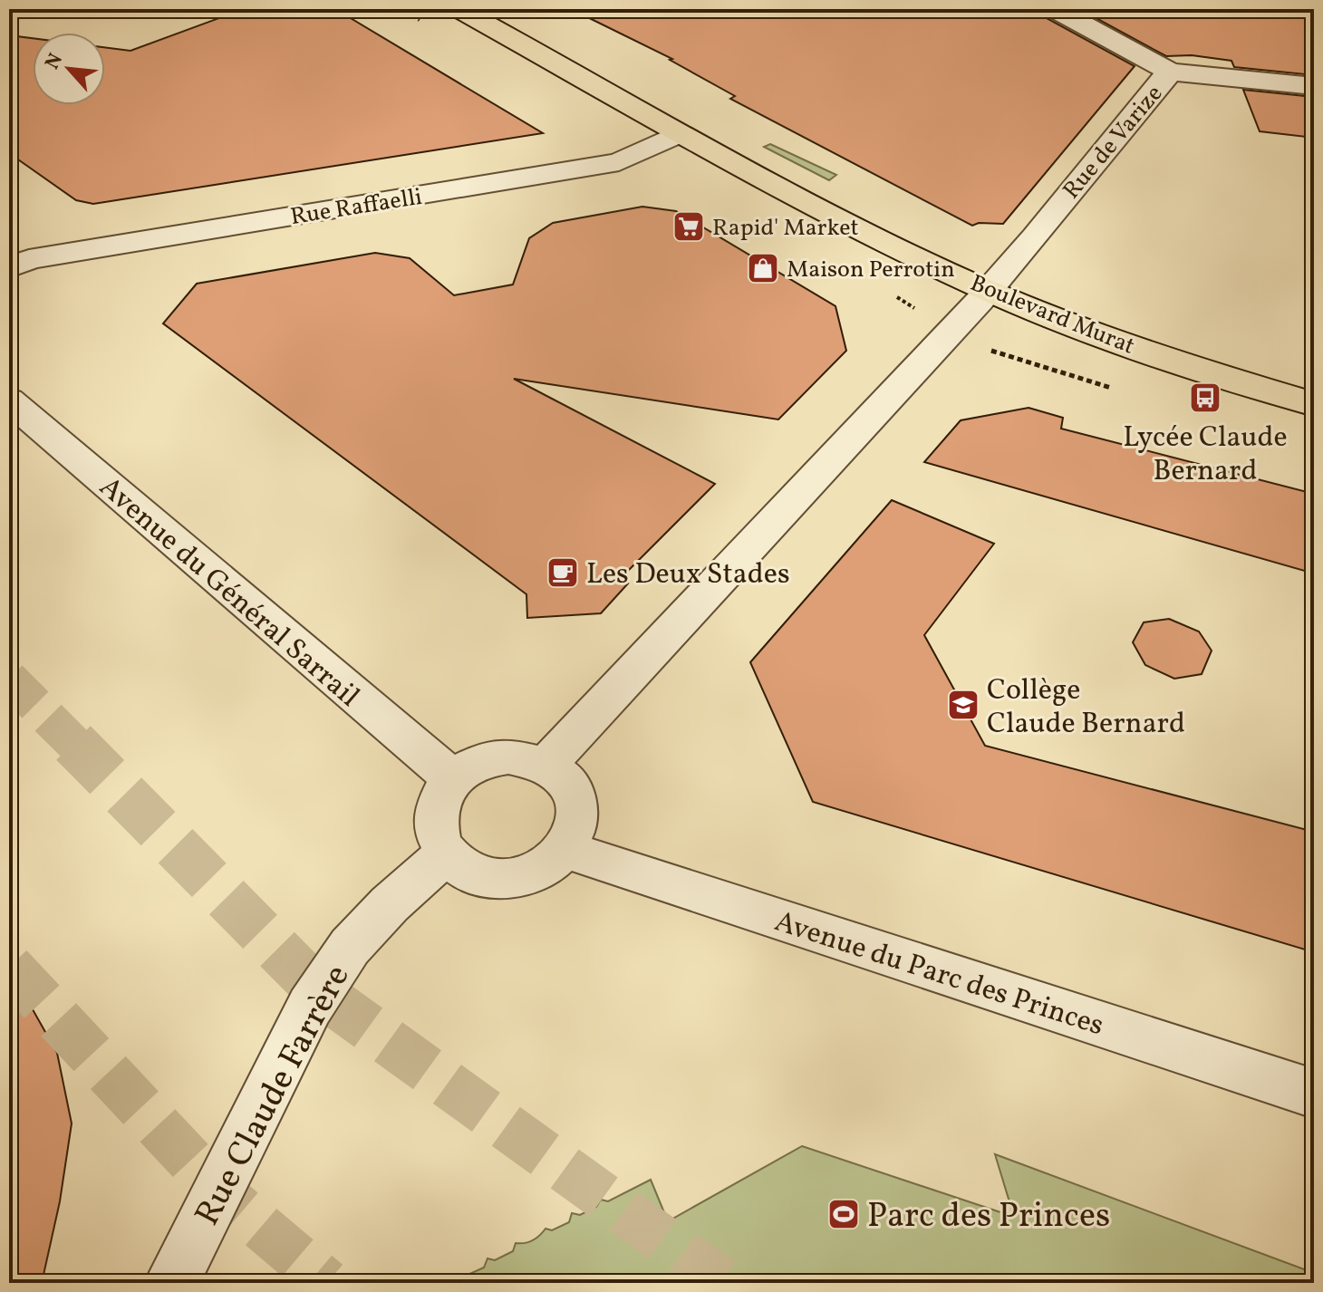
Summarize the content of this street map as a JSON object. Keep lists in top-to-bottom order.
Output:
{
  "streets": {
    "main road": ["Boulevard Murat"],
    "street": [
      "Rue de Varize",
      "Rue Raffaelli",
      "Avenue du Général Sarrail",
      "Avenue du Parc des Princes",
      "Rue Claude Farrère"
    ]
  },
  "crossings": [
    ["Rue de Varize", "Boulevard Murat"],
    ["Rue de Varize", "Avenue du Général Sarrail"],
    ["Rue de Varize", "Avenue du Parc des Princes"],
    ["Rue de Varize", "Rue Claude Farrère"],
    ["Rue Raffaelli", "Boulevard Murat"],
    ["Avenue du Général Sarrail", "Avenue du Parc des Princes"],
    ["Avenue du Général Sarrail", "Rue Claude Farrère"],
    ["Avenue du Parc des Princes", "Rue Claude Farrère"]
  ],
  "places": {
    "supermarket": ["Rapid' Market"],
    "shop": ["Maison Perrotin"],
    "bus stop": ["Lycée Claude Bernard"],
    "cafe": ["Les Deux Stades"],
    "school or university": ["Collège Claude Bernard"],
    "sports": ["Parc des Princes"]
  },
  "north": "top left"
}
